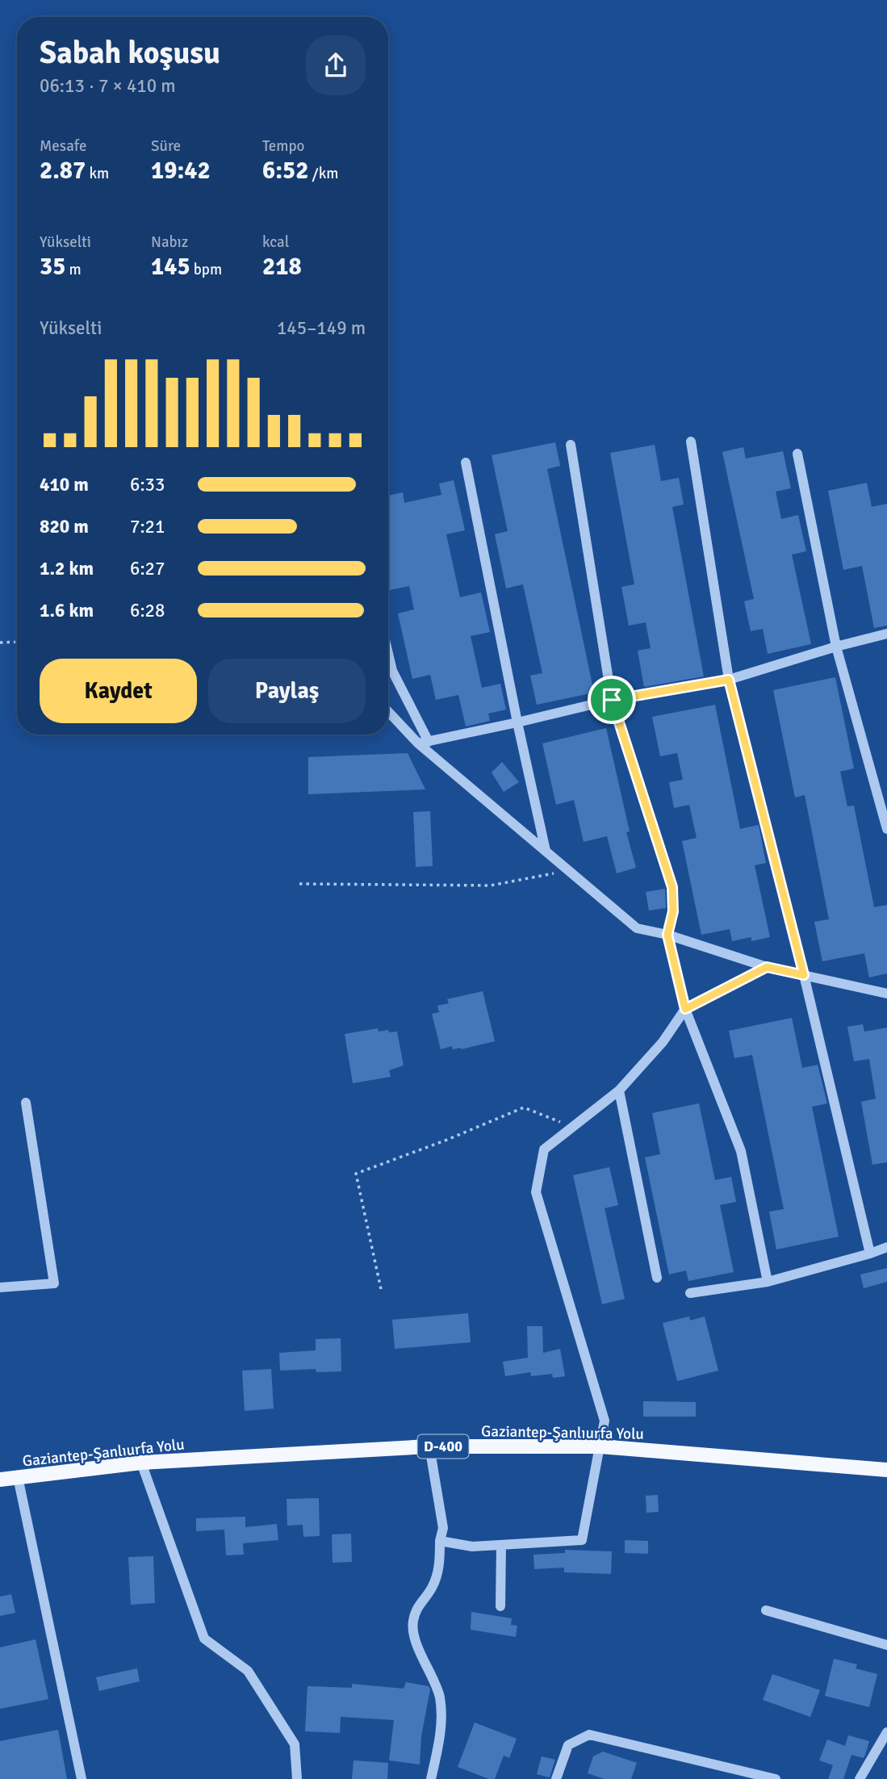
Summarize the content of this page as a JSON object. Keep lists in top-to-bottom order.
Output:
{
  "streets": {
    "main road": ["Gaziantep-Şanlıurfa Yolu", "D-400"]
  },
  "page": {
    "heading": ["Sabah koşusu", "06:13 · 7 × 410 m"],
    "stats": [
      ["Mesafe", "2.87 km"],
      ["Süre", "19:42"],
      ["Tempo", "6:52 /km"],
      ["Yükselti", "35 m"],
      ["Nabız", "145 bpm"],
      ["kcal", "218"]
    ],
    "chart": ["Yükselti", "145–149 m"],
    "list": [
      {
        "name": "410 m",
        "note": "6:33"
      },
      {
        "name": "820 m",
        "note": "7:21"
      },
      {
        "name": "1.2 km",
        "note": "6:27"
      },
      {
        "name": "1.6 km",
        "note": "6:28"
      }
    ],
    "buttons": ["Kaydet", "Paylaş"]
  }
}
